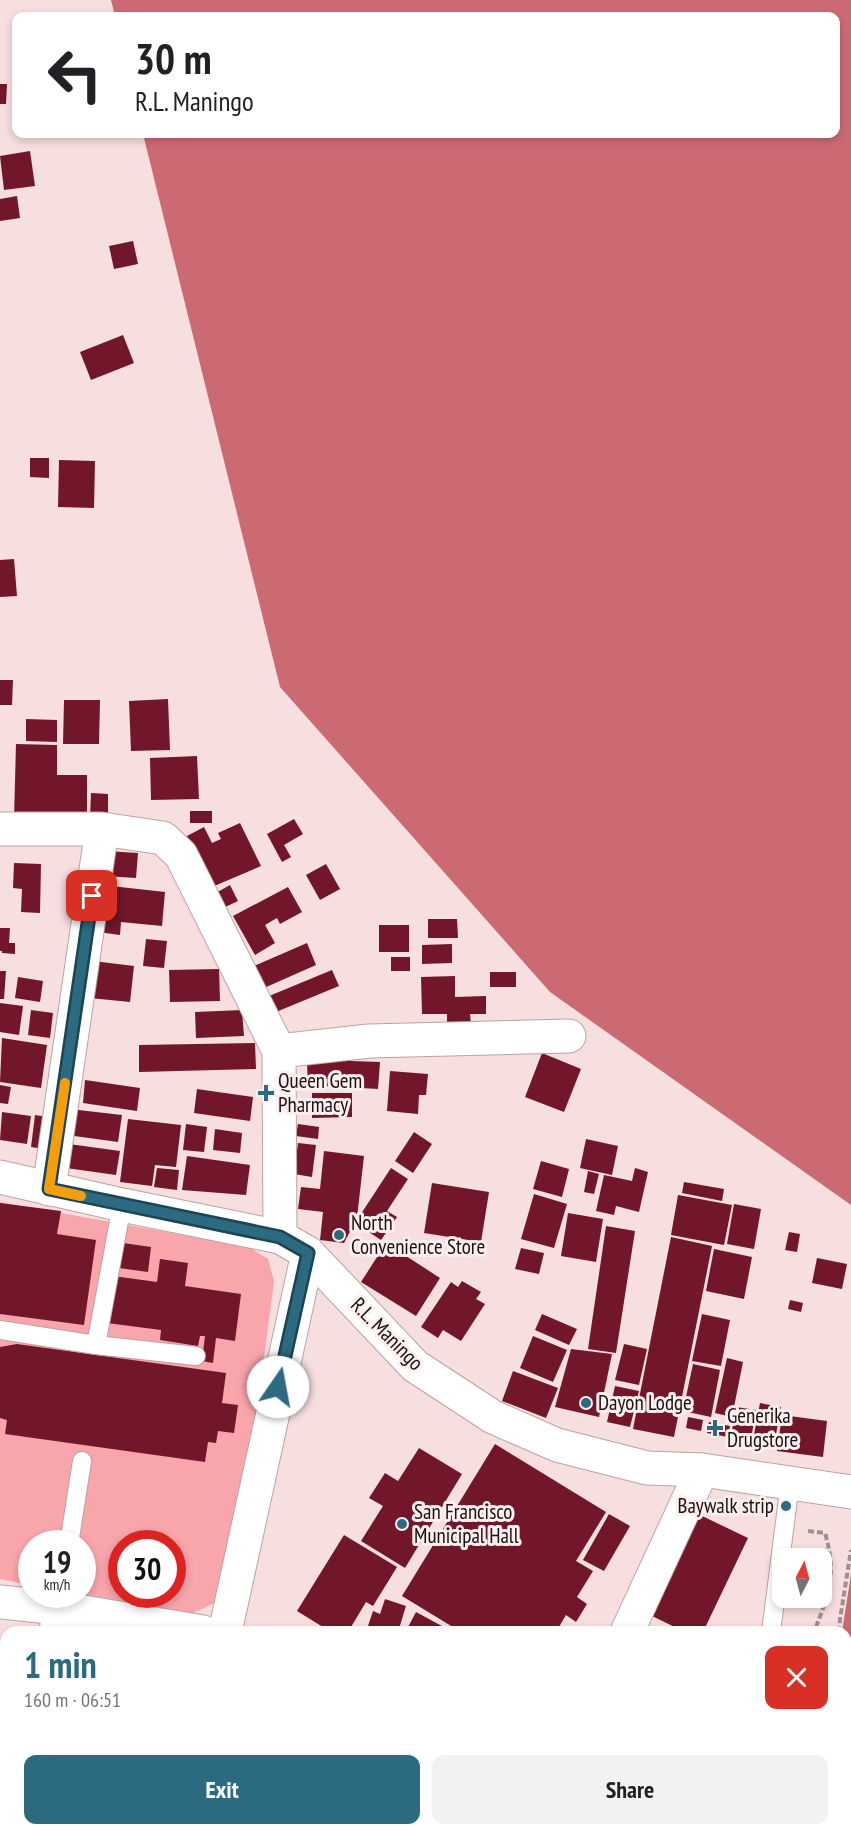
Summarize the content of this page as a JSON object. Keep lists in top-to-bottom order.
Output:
{
  "streets": {
    "street": ["R.L. Maningo"]
  },
  "places": {
    "health": ["Queen Gem Pharmacy", "Generika Drugstore"],
    "other": [
      "North Convenience Store",
      "Dayon Lodge",
      "Baywalk strip",
      "San Francisco Municipal Hall"
    ]
  },
  "north": "top",
  "page": {
    "turn": ["30 m", "R.L. Maningo"],
    "speed": "19 km/h",
    "limit": "30",
    "heading": ["1 min", "160 m · 06:51"],
    "buttons": ["Exit", "Share"]
  }
}
